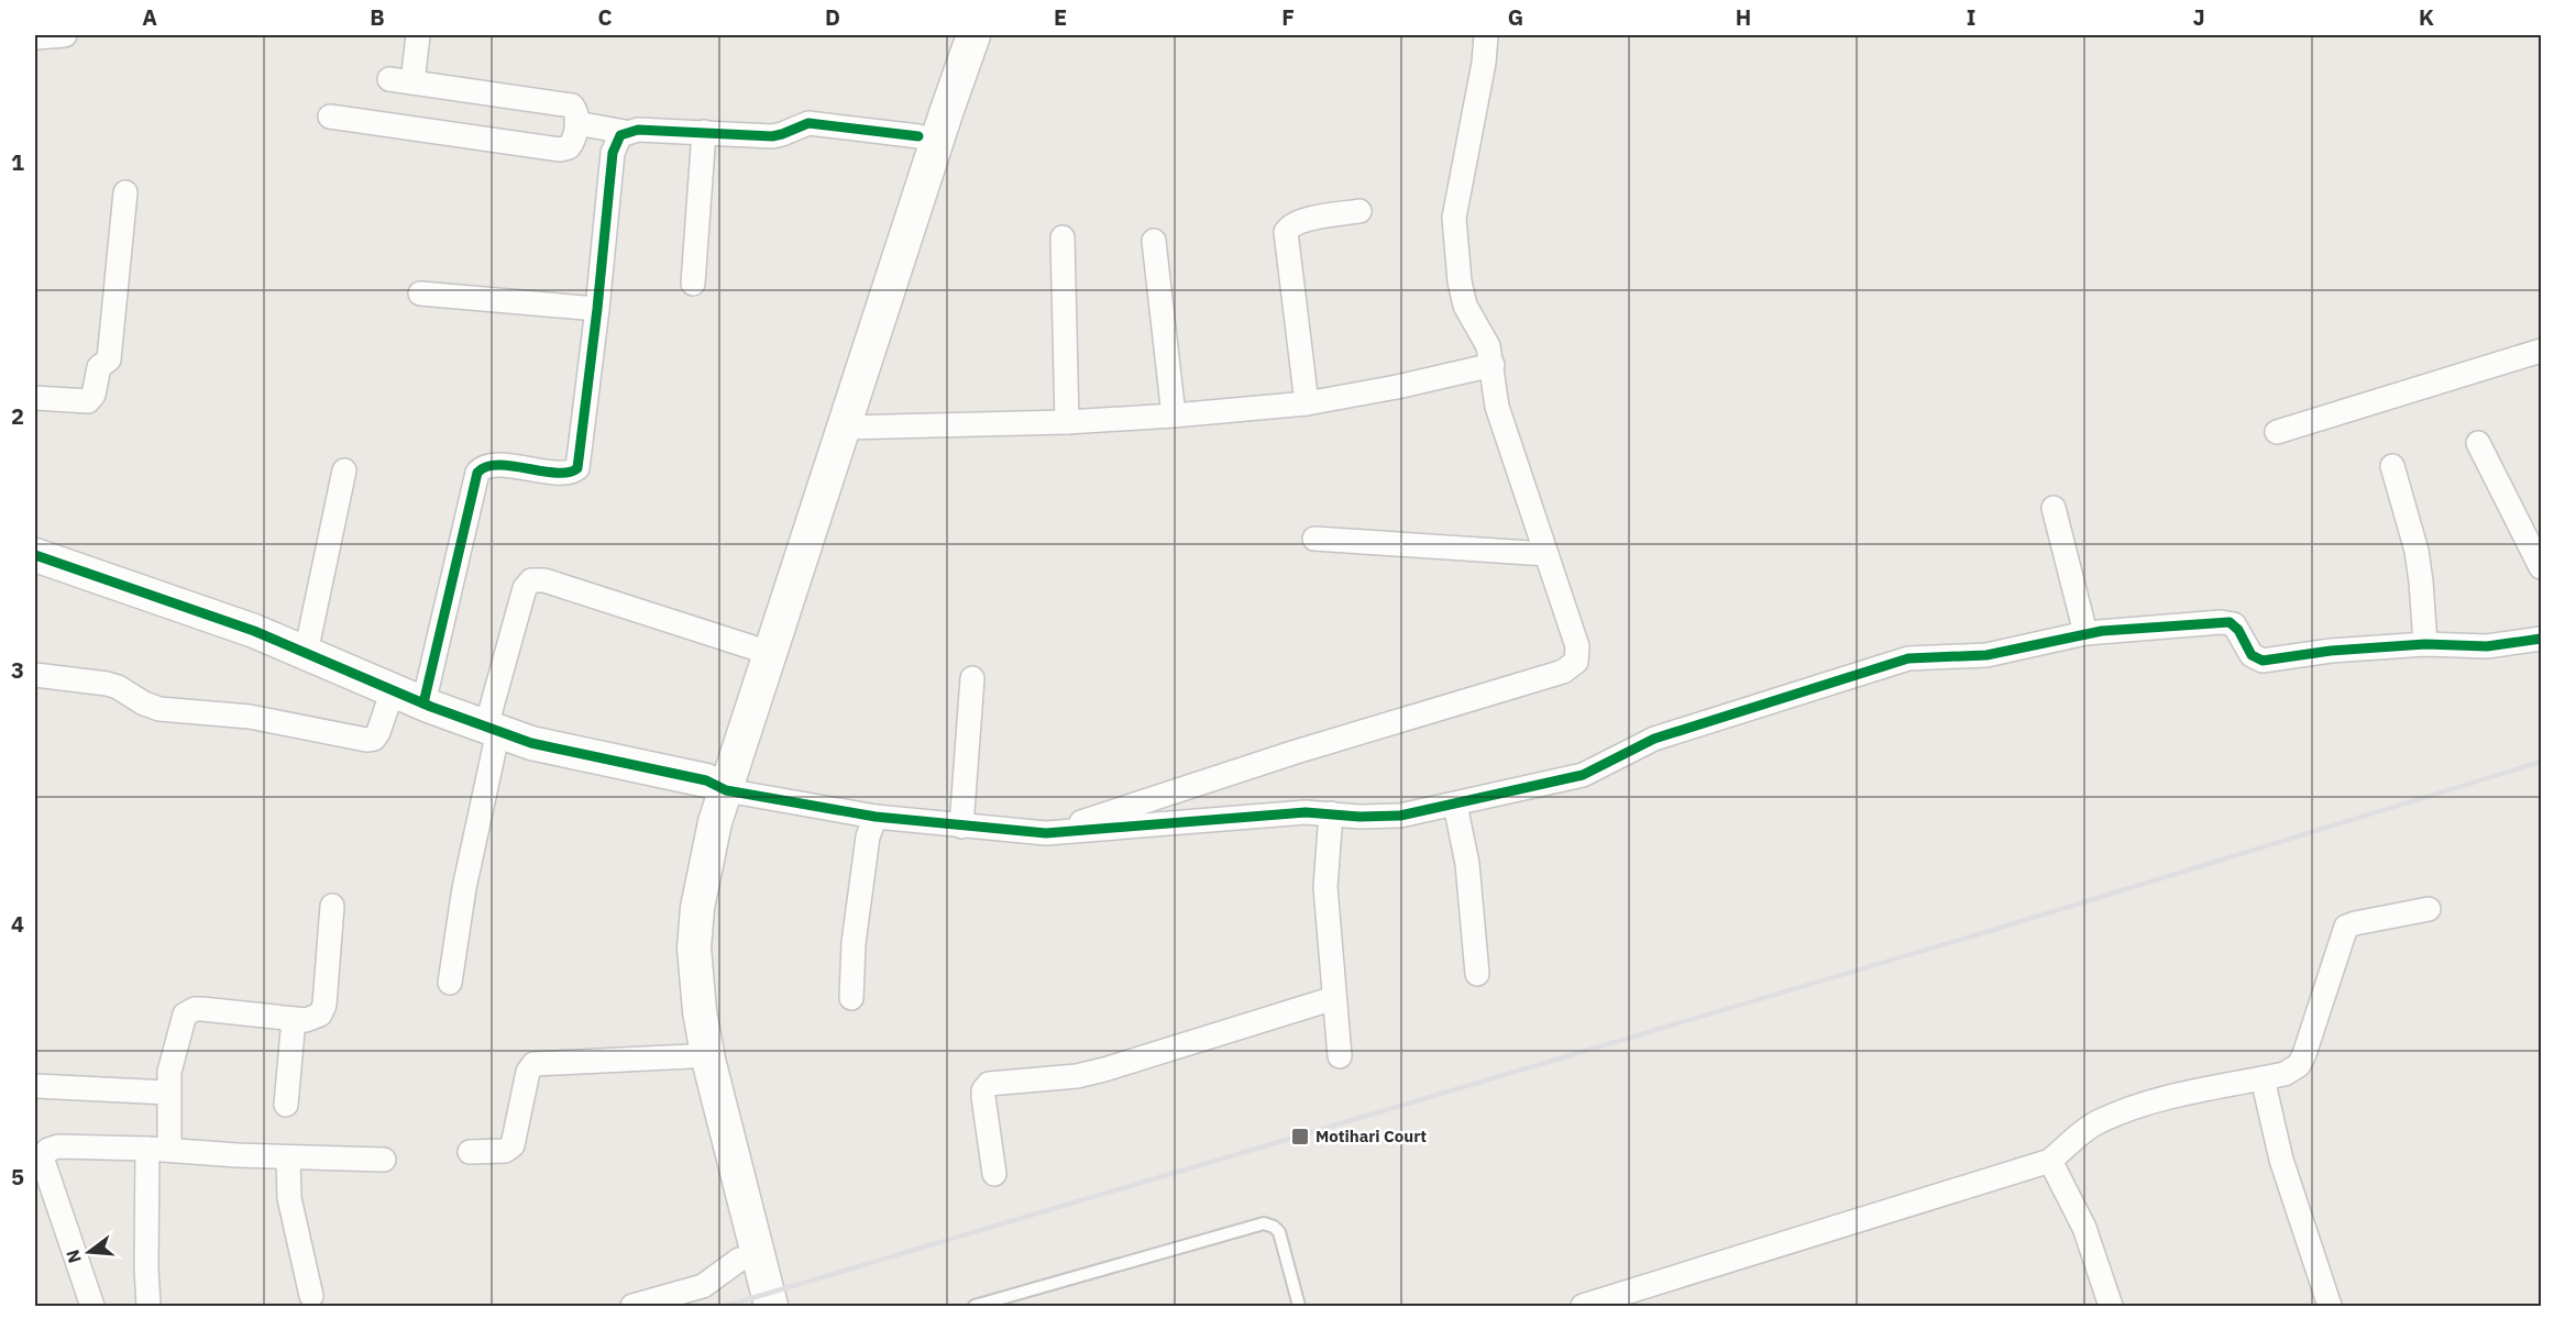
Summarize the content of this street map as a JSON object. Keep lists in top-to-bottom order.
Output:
{
  "places": {
    "transit": ["Motihari Court"]
  },
  "north": "left",
  "grid": {
    "columns": [
      "A",
      "B",
      "C",
      "D",
      "E",
      "F",
      "G",
      "H",
      "I",
      "J",
      "K"
    ],
    "rows": [
      "1",
      "2",
      "3",
      "4",
      "5"
    ]
  }
}
